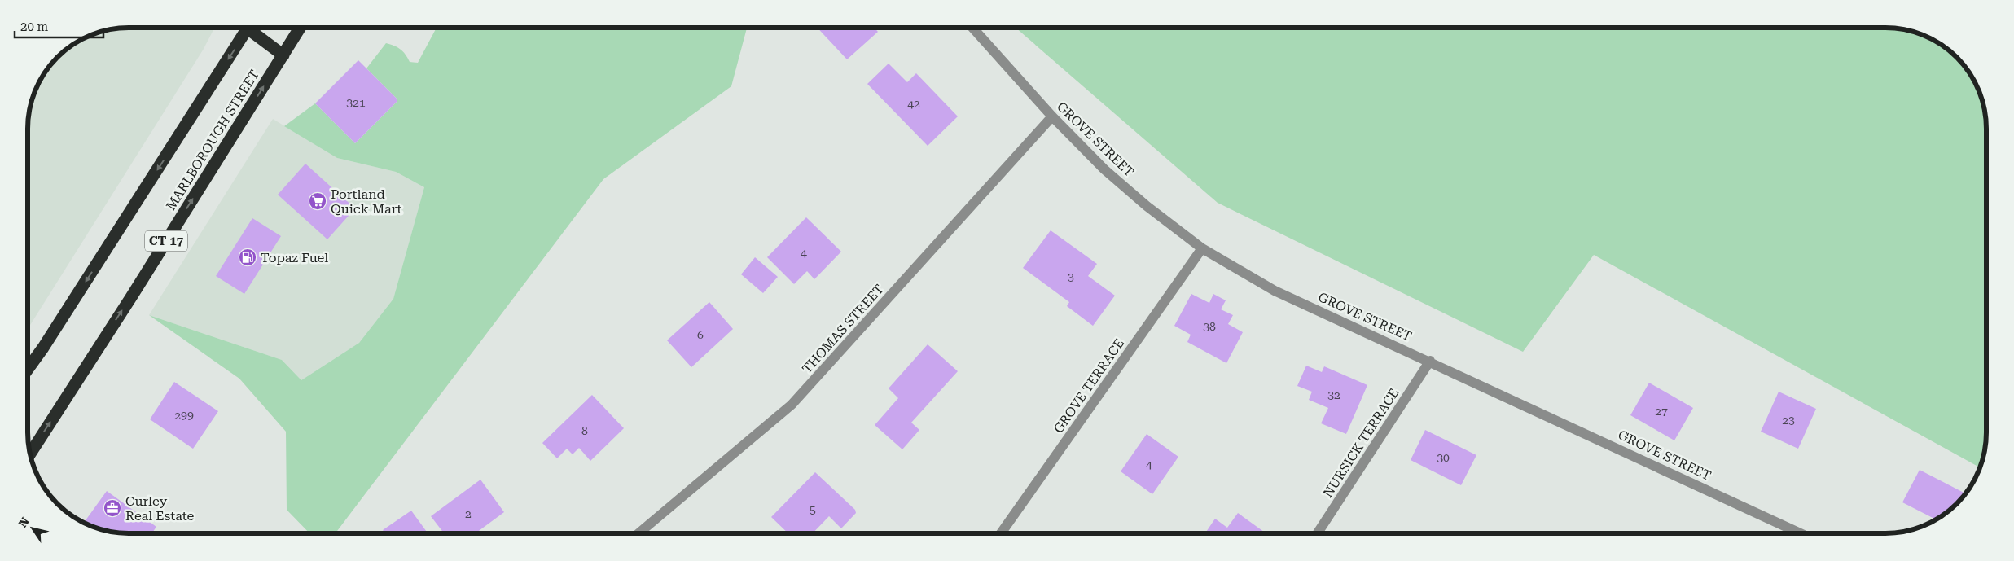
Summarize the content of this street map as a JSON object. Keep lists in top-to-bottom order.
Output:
{
  "streets": {
    "highway": ["MARLBOROUGH STREET", "CT 17"],
    "street": [
      "GROVE STREET",
      "THOMAS STREET",
      "GROVE TERRACE",
      "NURSICK TERRACE"
    ]
  },
  "crossings": [
    ["GROVE STREET", "THOMAS STREET"],
    ["GROVE STREET", "GROVE TERRACE"],
    ["GROVE STREET", "NURSICK TERRACE"]
  ],
  "places": {
    "supermarket": ["Portland Quick Mart"],
    "fuel station": ["Topaz Fuel"],
    "office": ["Curley Real Estate"]
  },
  "house_numbers": [
    "321",
    "42",
    "4",
    "3",
    "38",
    "6",
    "32",
    "27",
    "299",
    "23",
    "8",
    "30",
    "4",
    "5",
    "2"
  ],
  "scale_bar": "20 m",
  "north": "top left"
}
